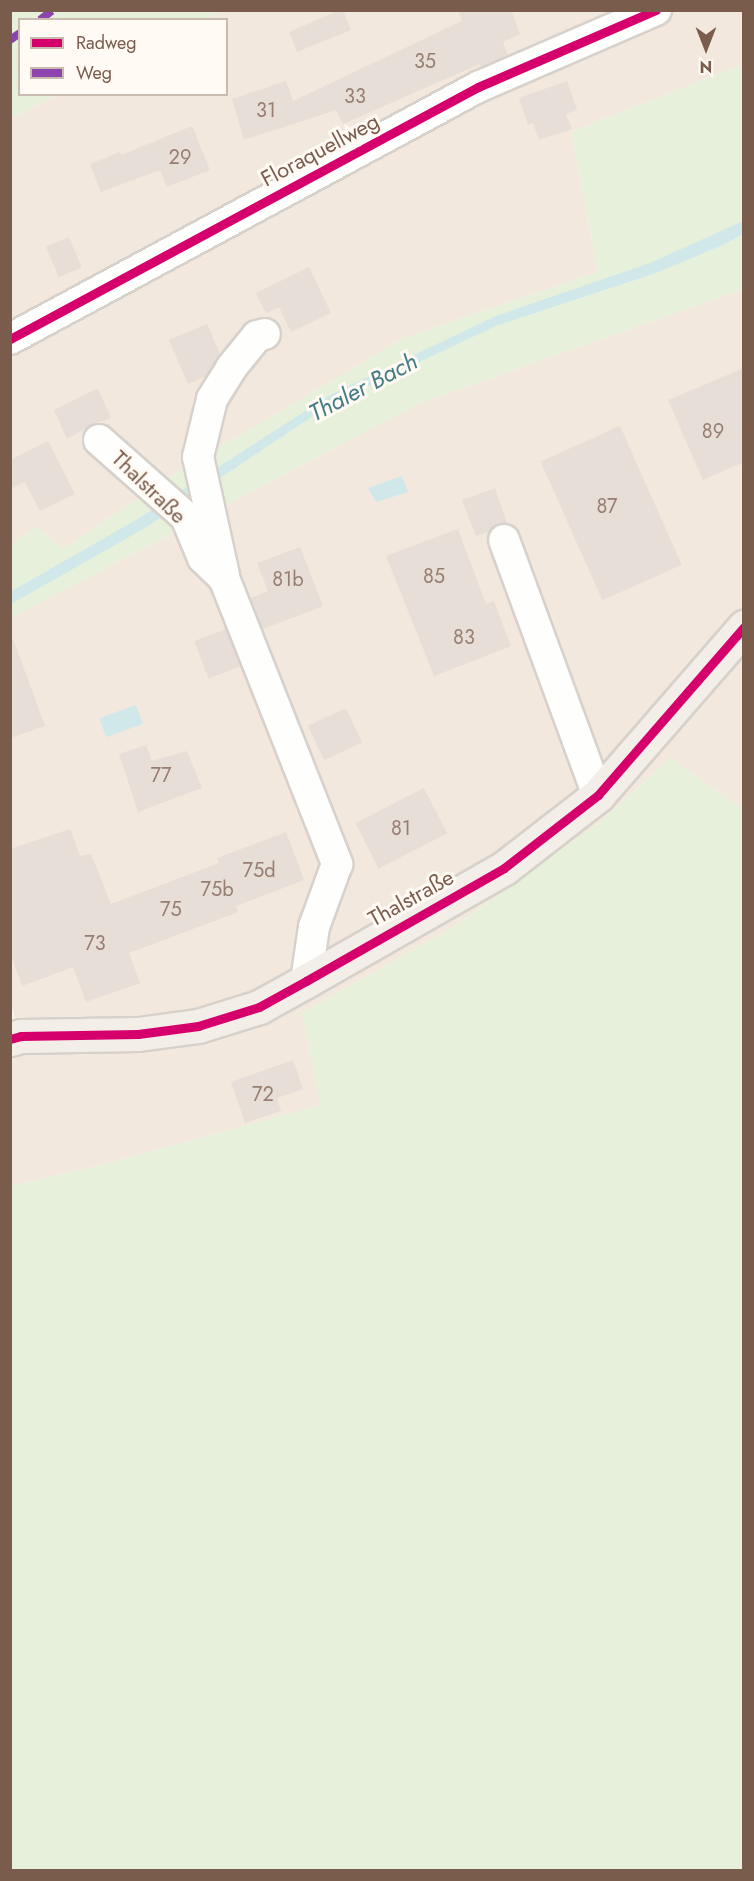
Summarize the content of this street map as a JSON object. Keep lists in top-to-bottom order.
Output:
{
  "streets": {
    "main road": ["Thalstraße"],
    "street": ["Floraquellweg"]
  },
  "water": ["Thaler Bach"],
  "house_numbers": [
    "35",
    "33",
    "31",
    "29",
    "89",
    "87",
    "85",
    "81b",
    "83",
    "77",
    "81",
    "75d",
    "75b",
    "75",
    "73",
    "72"
  ],
  "legend": ["Radweg", "Weg"],
  "north": "bottom"
}
